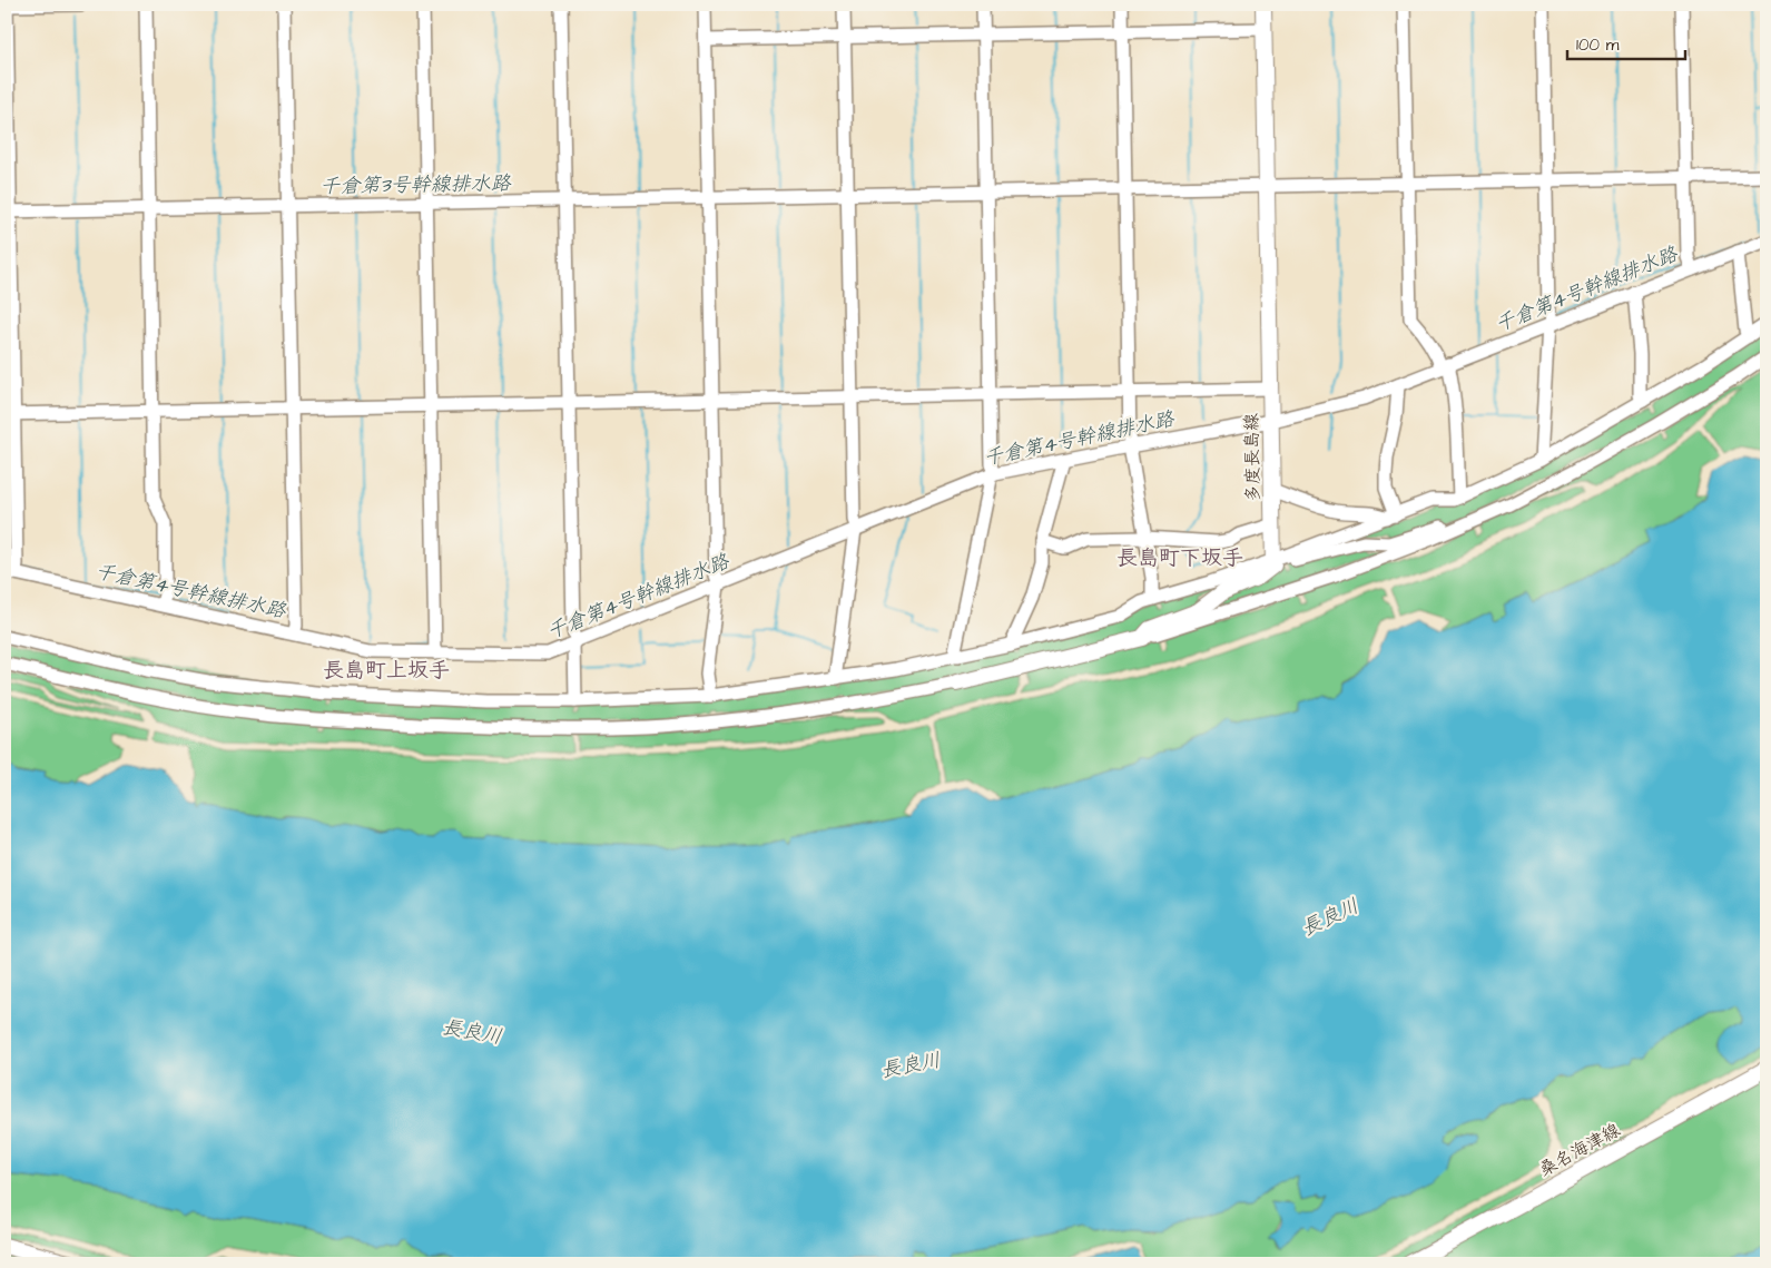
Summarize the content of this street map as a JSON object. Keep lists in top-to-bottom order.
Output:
{
  "streets": {
    "main road": ["多度長島線", "桑名海津線"]
  },
  "districts": ["長島町下坂手", "長島町上坂手"],
  "water": ["千倉第3号幹線排水路", "千倉第4号幹線排水路", "長良川"],
  "scale_bar": "100 m"
}
